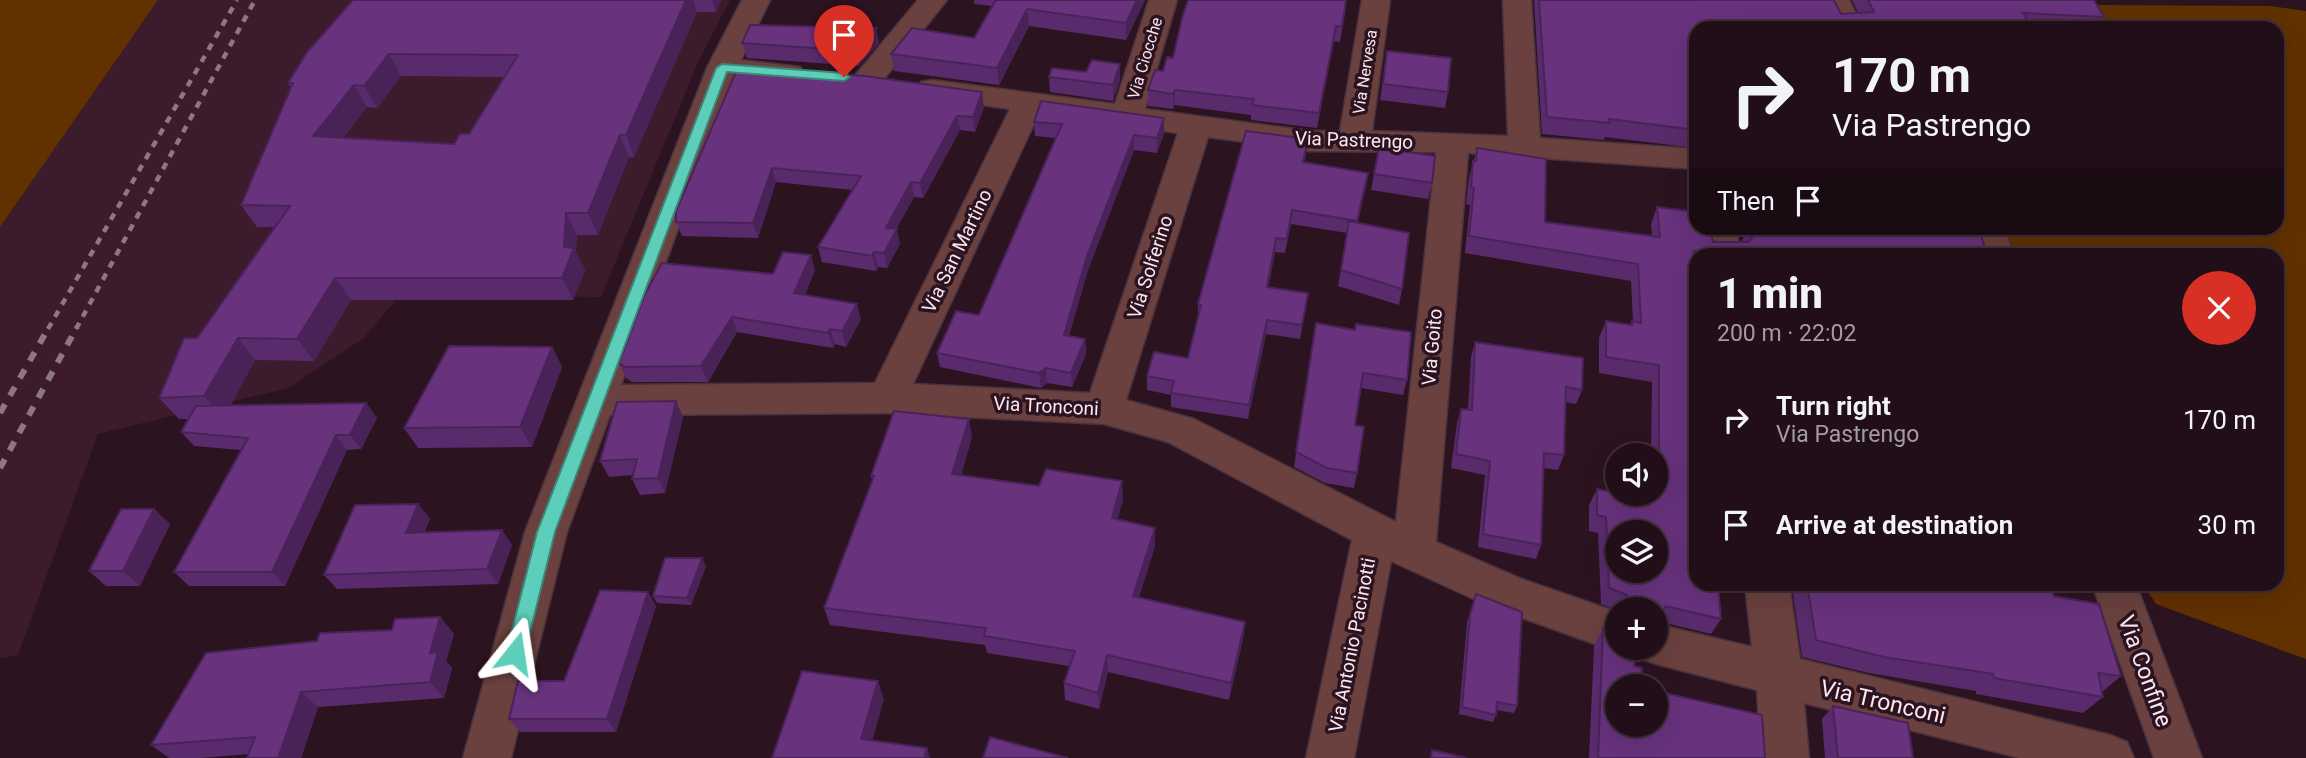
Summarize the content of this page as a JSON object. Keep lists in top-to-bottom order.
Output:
{
  "streets": {
    "street": [
      "Via Ciocche",
      "Via Nervesa",
      "Via Pastrengo",
      "Via San Martino",
      "Via Solferino",
      "Via Goito",
      "Via Tronconi",
      "Via Antonio Pacinotti",
      "Via Confine"
    ]
  },
  "crossings": [
    ["Via Ciocche", "Via Pastrengo"],
    ["Via Nervesa", "Via Pastrengo"],
    ["Via Pastrengo", "Via San Martino"],
    ["Via Pastrengo", "Via Solferino"],
    ["Via Pastrengo", "Via Goito"],
    ["Via San Martino", "Via Tronconi"],
    ["Via Solferino", "Via Tronconi"],
    ["Via Goito", "Via Tronconi"],
    ["Via Tronconi", "Via Antonio Pacinotti"]
  ],
  "page": {
    "turn": ["170 m", "Via Pastrengo"],
    "then": "Then",
    "heading": ["1 min", "200 m · 22:02"],
    "list": [
      {
        "name": "Turn right",
        "note": "Via Pastrengo",
        "value": "170 m"
      },
      {
        "name": "Arrive at destination",
        "value": "30 m"
      }
    ],
    "map_buttons": ["+", "−"]
  }
}
